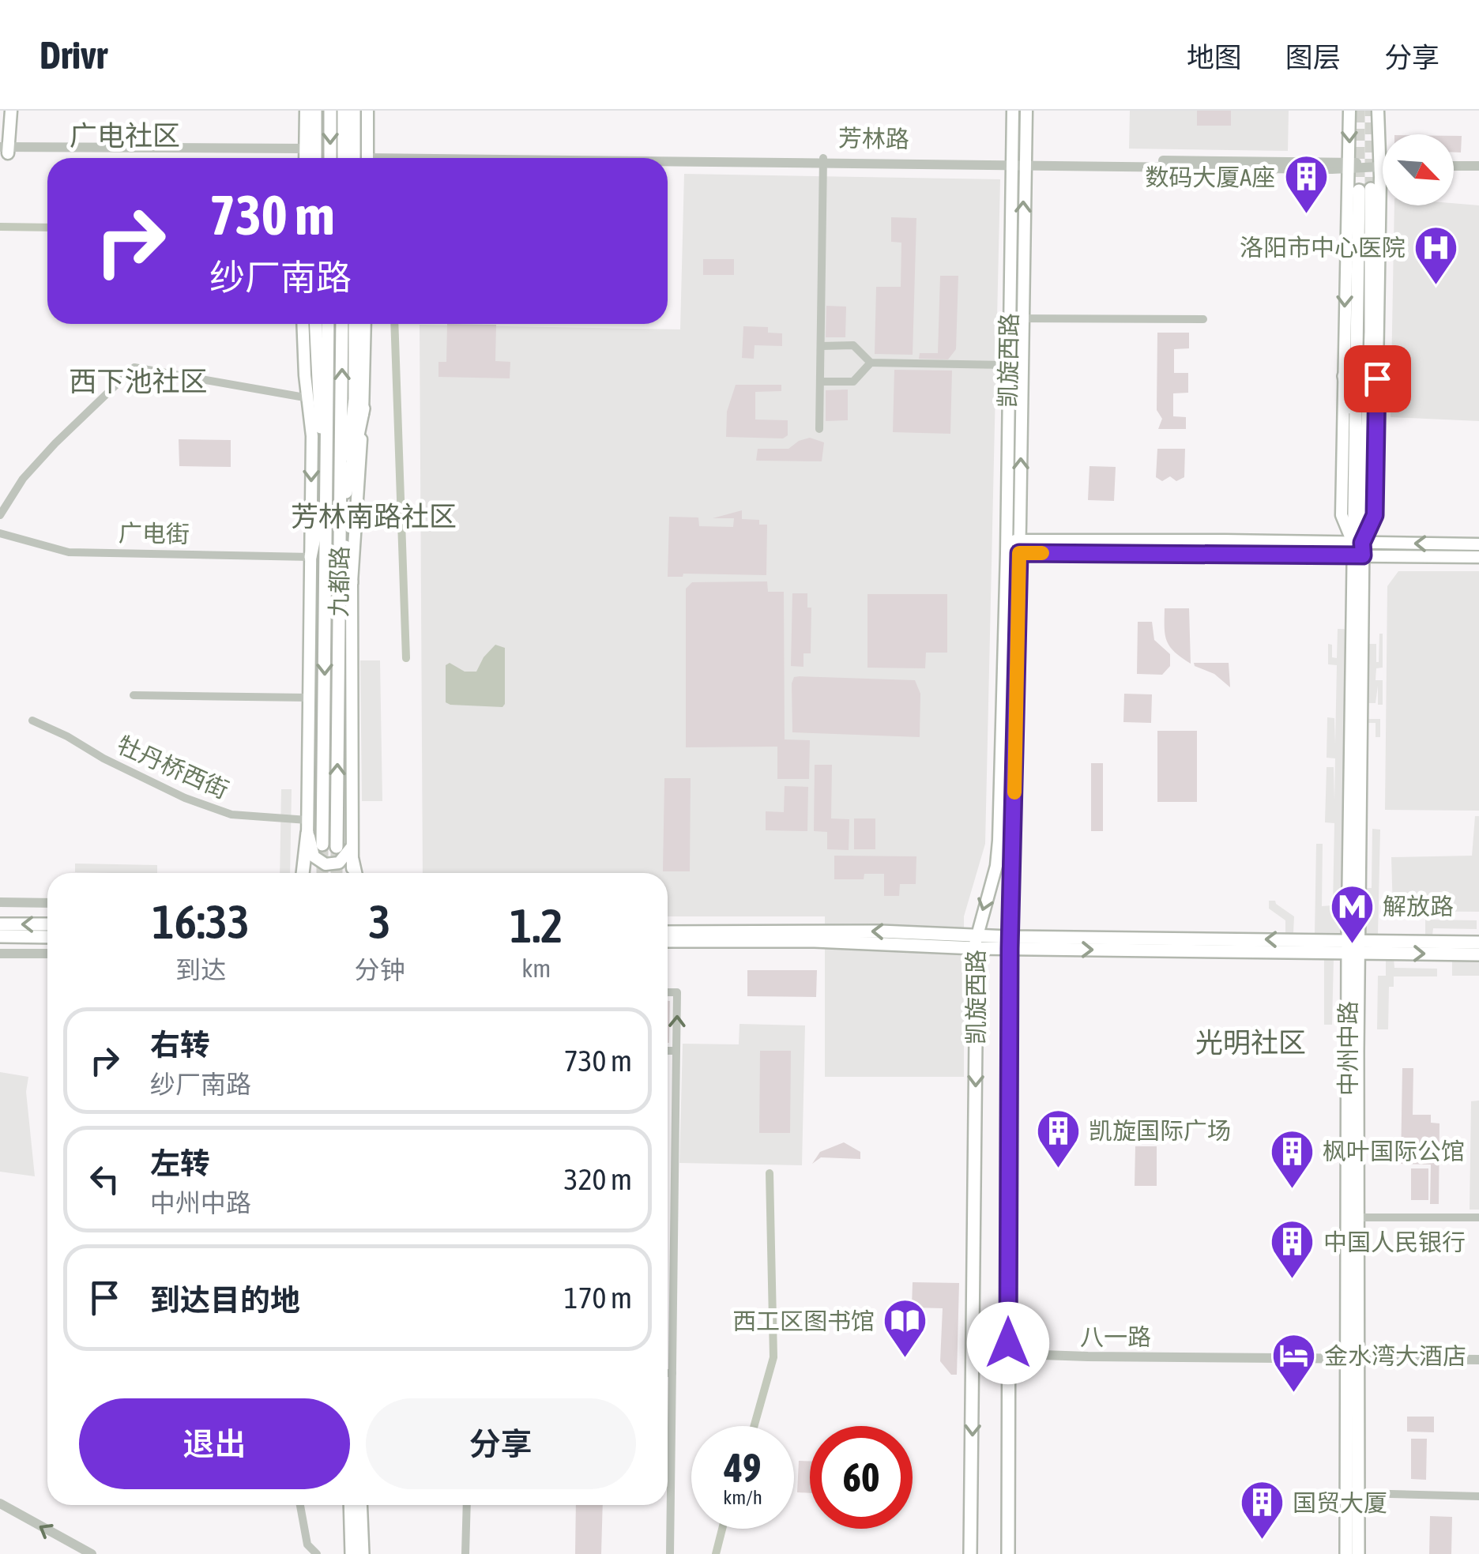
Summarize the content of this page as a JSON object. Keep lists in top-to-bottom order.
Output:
{
  "streets": {
    "main road": ["凯旋西路", "九都路", "中州中路"],
    "street": [
      "芳林路",
      "广电街",
      "牡丹桥西街",
      "八一路"
    ]
  },
  "crossings": [
    ["芳林路", "凯旋西路"],
    ["芳林路", "中州中路"],
    ["凯旋西路", "八一路"],
    ["广电街", "九都路"],
    ["九都路", "牡丹桥西街"],
    ["中州中路", "八一路"]
  ],
  "districts": [
    "广电社区",
    "西下池社区",
    "芳林南路社区",
    "光明社区"
  ],
  "places": {
    "building": [
      "数码大厦A座",
      "凯旋国际广场",
      "枫叶国际公馆",
      "中国人民银行",
      "国贸大厦"
    ],
    "hospital": ["洛阳市中心医院"],
    "metro station": ["解放路"],
    "library": ["西工区图书馆"],
    "hotel": ["金水湾大酒店"]
  },
  "north": "bottom right",
  "page": {
    "header": "Drivr",
    "nav": ["地图", "图层", "分享"],
    "turn": ["730 m", "纱厂南路"],
    "eta": [
      "16:33",
      "到达",
      "3",
      "分钟",
      "1.2",
      "km"
    ],
    "list": [
      {
        "name": "右转",
        "note": "纱厂南路",
        "value": "730 m"
      },
      {
        "name": "左转",
        "note": "中州中路",
        "value": "320 m"
      },
      {
        "name": "到达目的地",
        "value": "170 m"
      }
    ],
    "buttons": ["退出", "分享"],
    "speed": "49 km/h",
    "limit": "60"
  }
}
